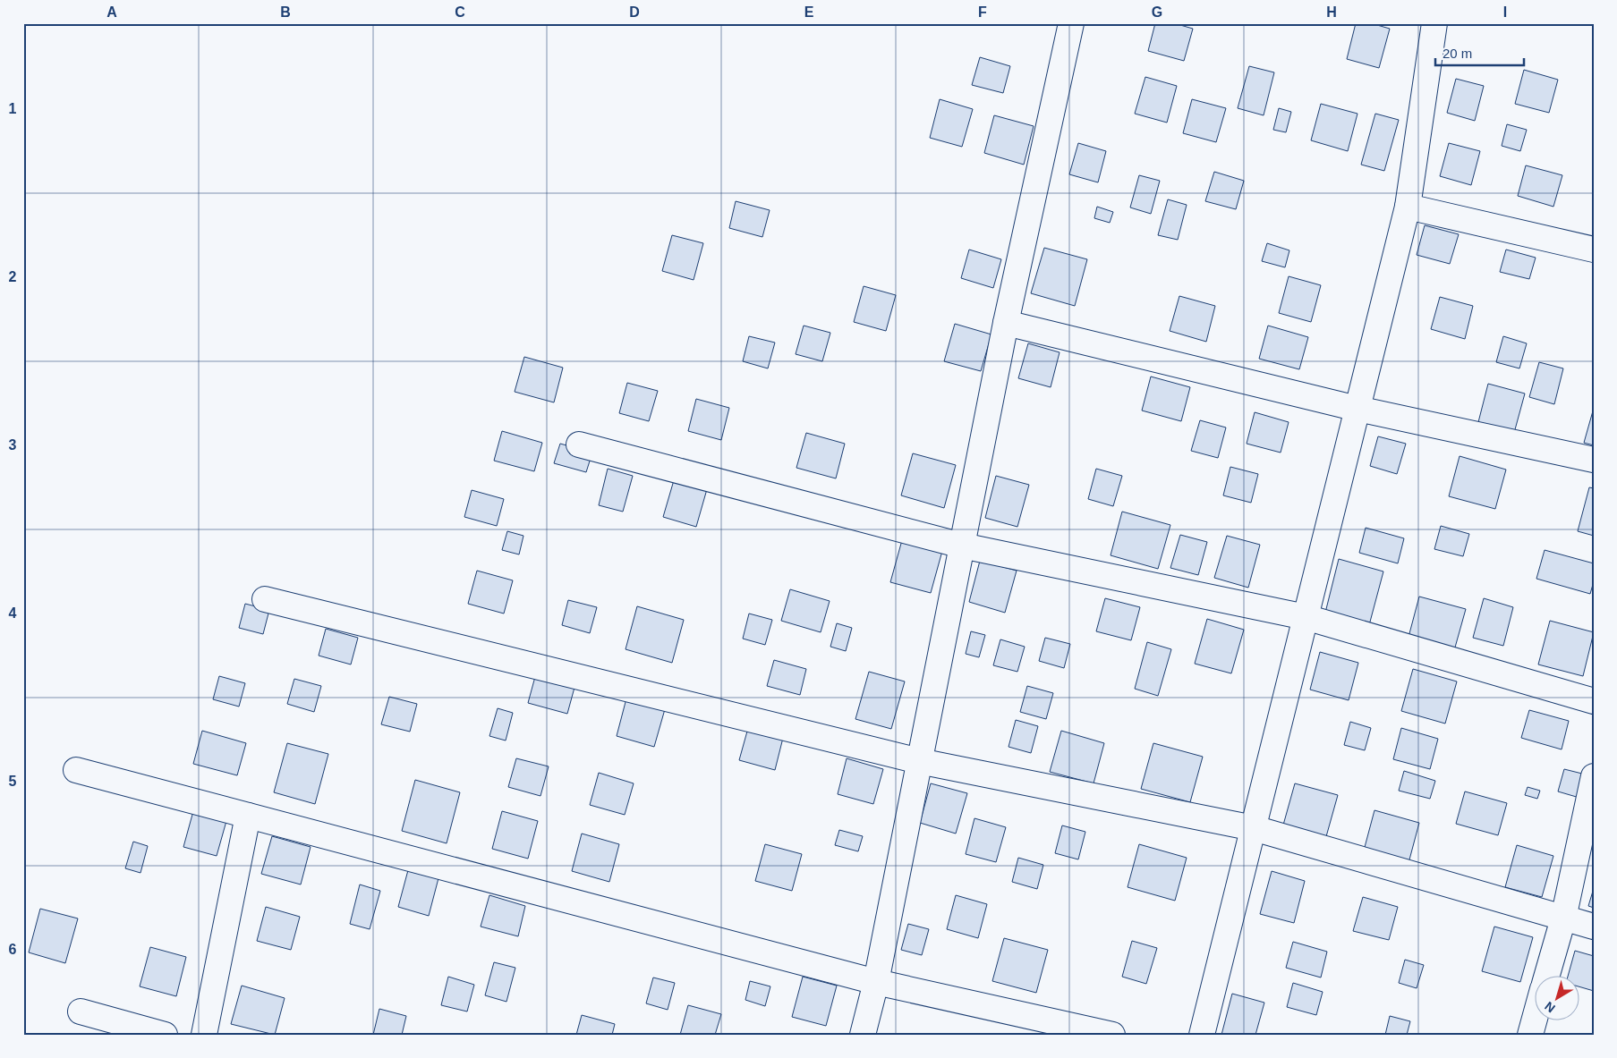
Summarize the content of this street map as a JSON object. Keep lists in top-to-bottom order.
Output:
{
  "scale_bar": "20 m",
  "north": "bottom left",
  "grid": {
    "columns": [
      "A",
      "B",
      "C",
      "D",
      "E",
      "F",
      "G",
      "H",
      "I"
    ],
    "rows": [
      "1",
      "2",
      "3",
      "4",
      "5",
      "6"
    ]
  }
}
